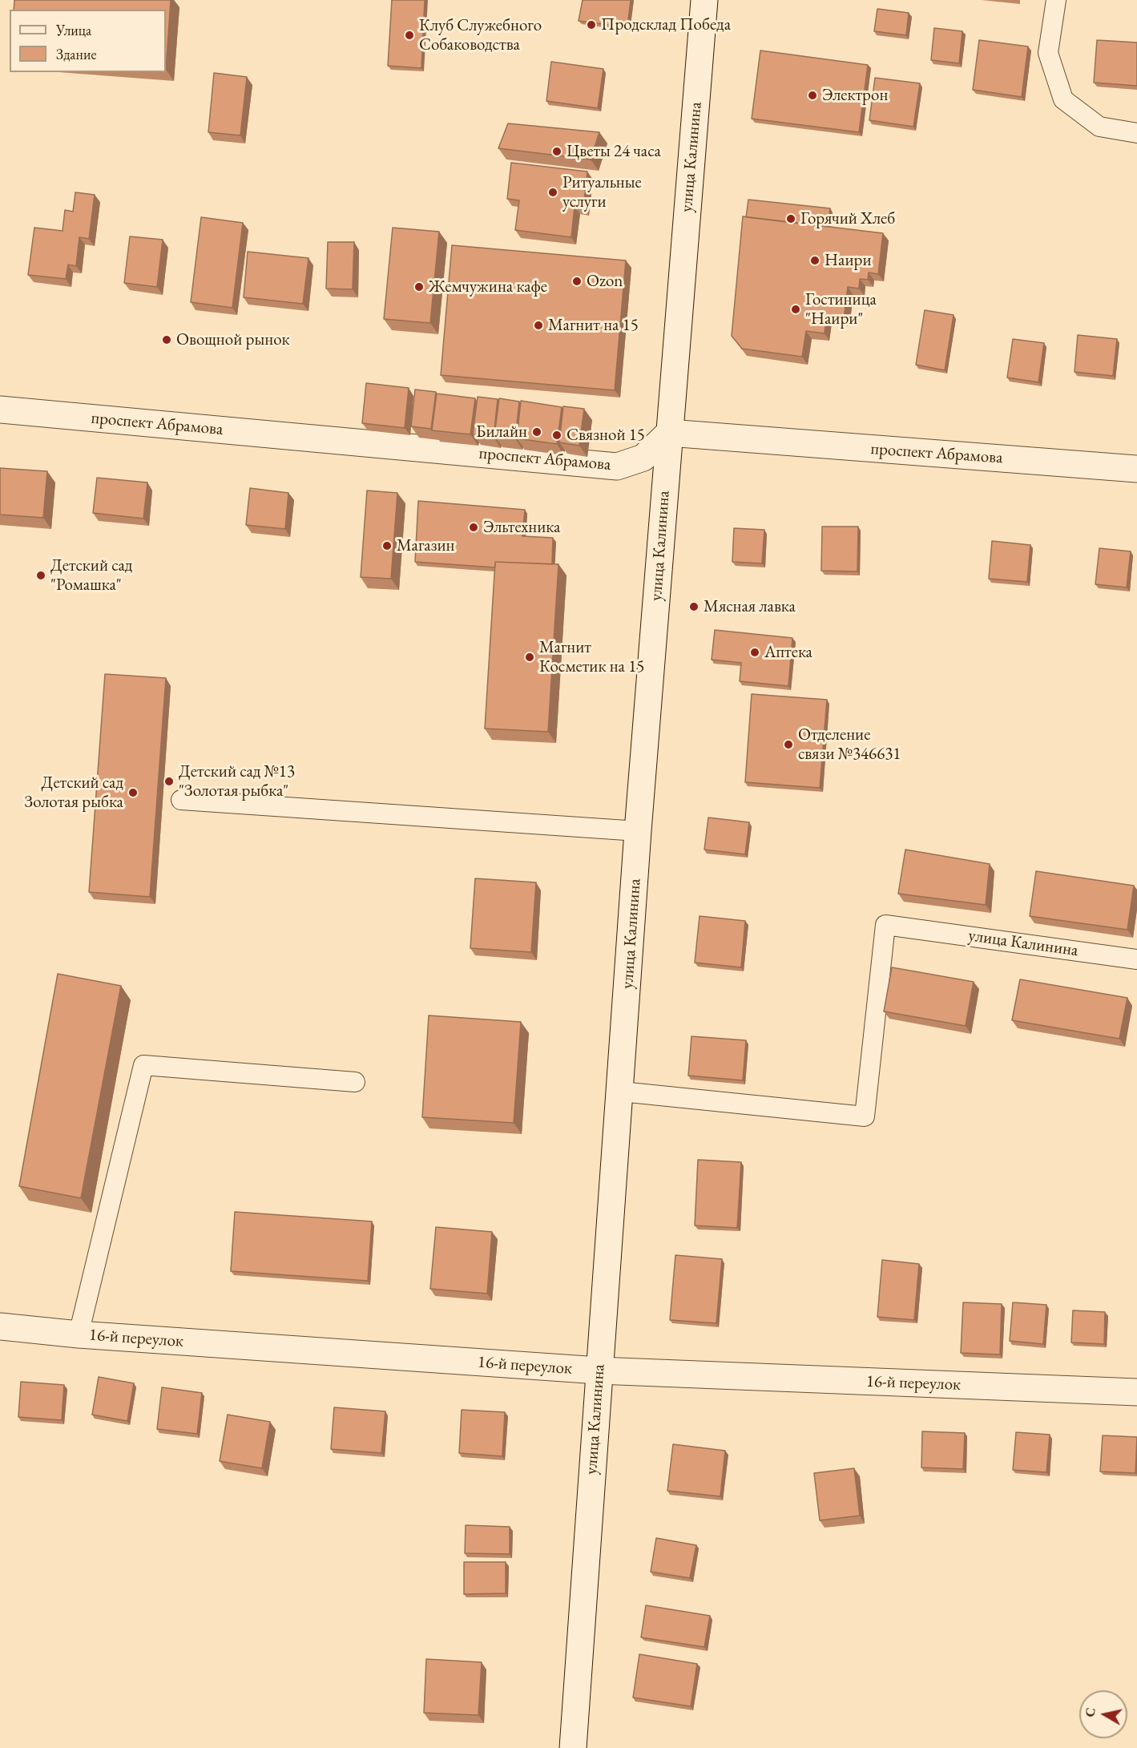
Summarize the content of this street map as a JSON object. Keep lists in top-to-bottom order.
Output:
{
  "streets": {
    "street": ["улица Калинина", "проспект Абрамова", "16-й переулок"]
  },
  "crossings": [
    ["улица Калинина", "проспект Абрамова"],
    ["улица Калинина", "16-й переулок"]
  ],
  "places": [
    "Продсклад Победа",
    "Клуб Служебного Собаководства",
    "Электрон",
    "Цветы 24 часа",
    "Ритуальные услуги",
    "Горячий Хлеб",
    "Наири",
    "Ozon",
    "Жемчужина кафе",
    "Гостиница \"Наири\"",
    "Магнит на 15",
    "Овощной рынок",
    "Билайн",
    "Связной 15",
    "Эльтехника",
    "Магазин",
    "Детский сад \"Ромашка\"",
    "Мясная лавка",
    "Аптека",
    "Магнит Косметик на 15",
    "Отделение связи №346631",
    "Детский сад №13 \"Золотая рыбка\"",
    "Детский сад Золотая рыбка"
  ],
  "legend": ["Улица", "Здание"],
  "north": "left"
}
